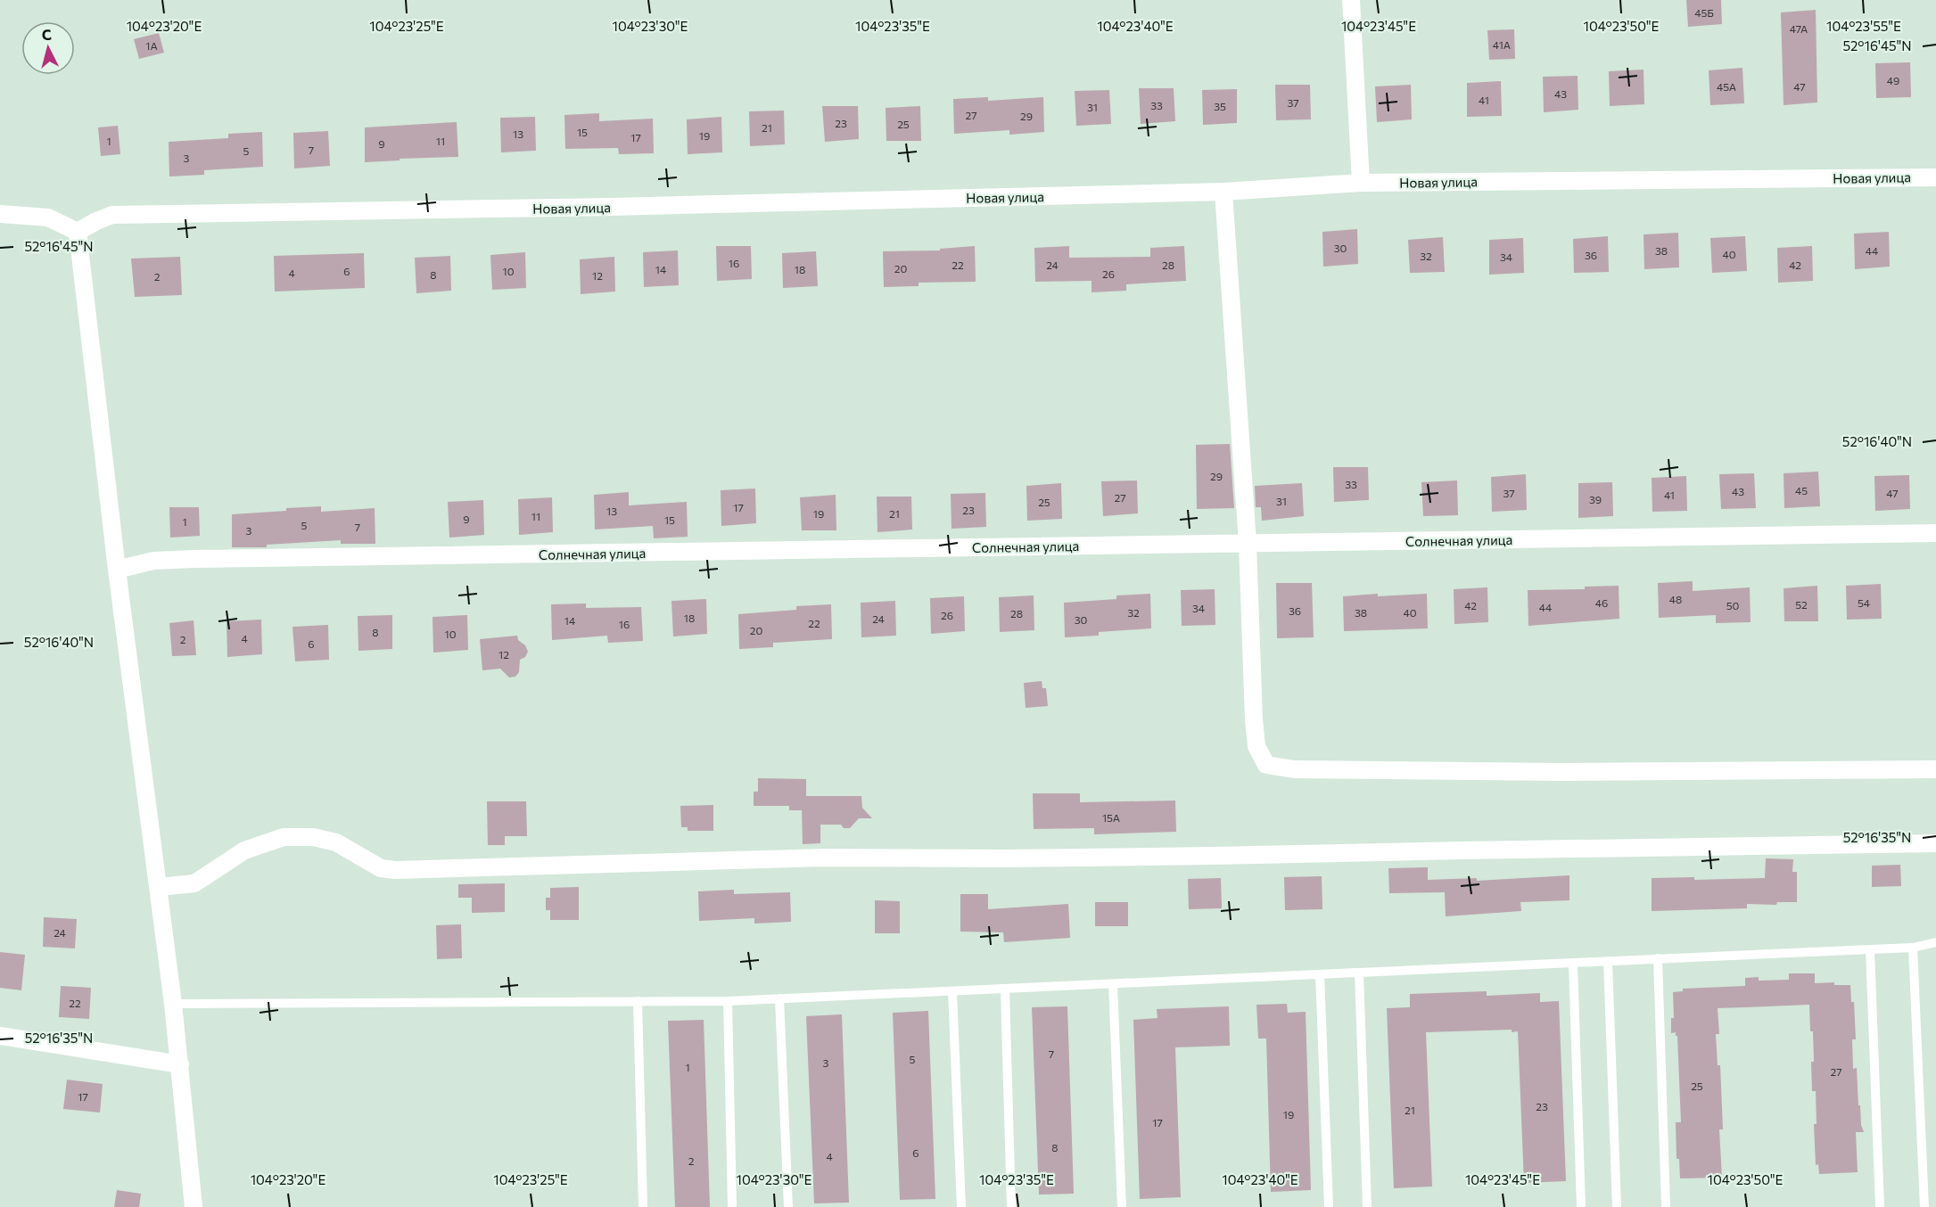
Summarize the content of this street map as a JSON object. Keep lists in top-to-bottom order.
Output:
{
  "streets": {
    "street": ["Новая улица", "Солнечная улица"]
  },
  "house_numbers": [
    "45Б",
    "47А",
    "41А",
    "1А",
    "49",
    "45А",
    "47",
    "43",
    "41",
    "37",
    "33",
    "35",
    "31",
    "27",
    "29",
    "23",
    "25",
    "21",
    "15",
    "13",
    "19",
    "17",
    "1",
    "11",
    "9",
    "7",
    "5",
    "3",
    "30",
    "38",
    "44",
    "40",
    "36",
    "32",
    "34",
    "16",
    "22",
    "24",
    "28",
    "42",
    "20",
    "14",
    "18",
    "6",
    "10",
    "4",
    "26",
    "8",
    "12",
    "2",
    "29",
    "33",
    "45",
    "43",
    "37",
    "47",
    "41",
    "27",
    "39",
    "31",
    "25",
    "17",
    "23",
    "13",
    "19",
    "21",
    "11",
    "9",
    "15",
    "1",
    "5",
    "7",
    "3",
    "48",
    "46",
    "54",
    "52",
    "42",
    "50",
    "44",
    "34",
    "36",
    "32",
    "38",
    "40",
    "28",
    "26",
    "18",
    "24",
    "30",
    "14",
    "22",
    "16",
    "20",
    "8",
    "10",
    "4",
    "2",
    "6",
    "12",
    "15А",
    "24",
    "22",
    "7",
    "5",
    "3",
    "1",
    "27",
    "25",
    "17",
    "23",
    "21",
    "19",
    "17",
    "8",
    "6",
    "4",
    "2"
  ],
  "north": "top",
  "coordinates": [
    "104°23'20\"E",
    "104°23'25\"E",
    "104°23'30\"E",
    "104°23'35\"E",
    "104°23'40\"E",
    "104°23'45\"E",
    "104°23'50\"E",
    "104°23'55\"E",
    "52°16'45\"N",
    "52°16'40\"N",
    "52°16'35\"N"
  ]
}
